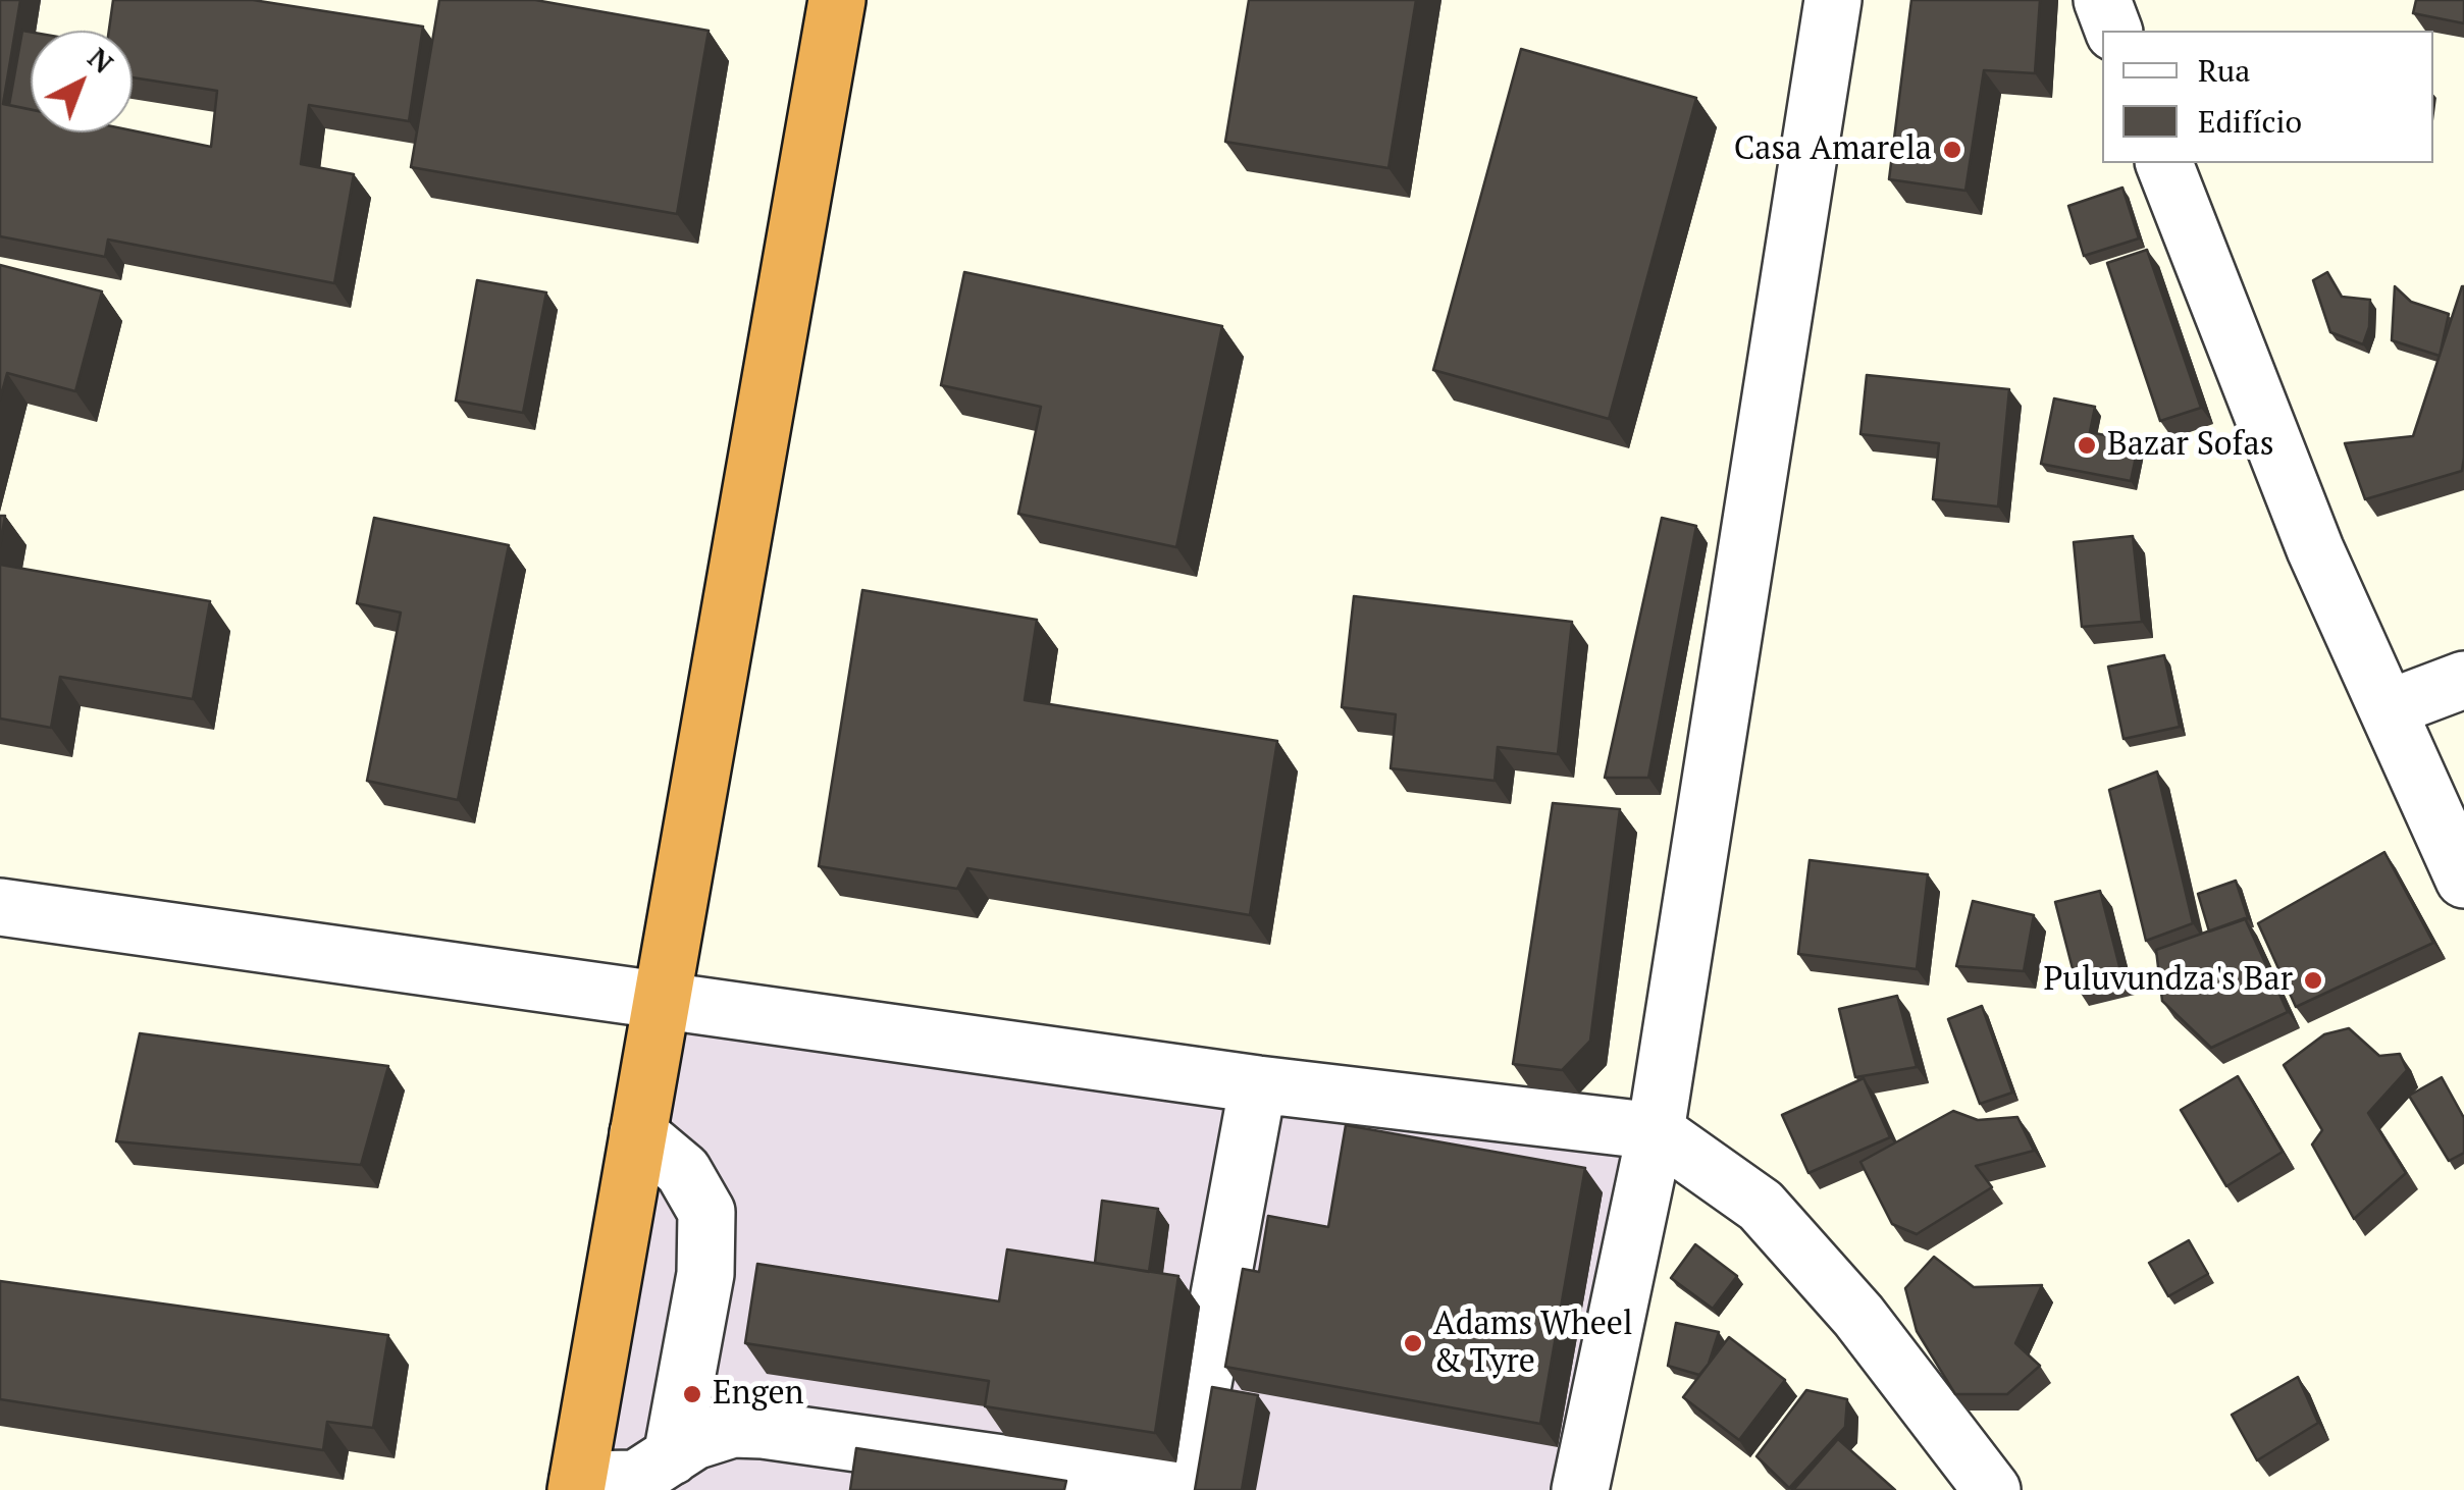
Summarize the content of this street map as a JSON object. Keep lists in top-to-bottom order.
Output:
{
  "places": [
    "Casa Amarela",
    "Bazar Sofas",
    "Puluvundza's Bar",
    "Adams Wheel & Tyre",
    "Engen"
  ],
  "legend": ["Rua", "Edifício"],
  "north": "top right"
}
